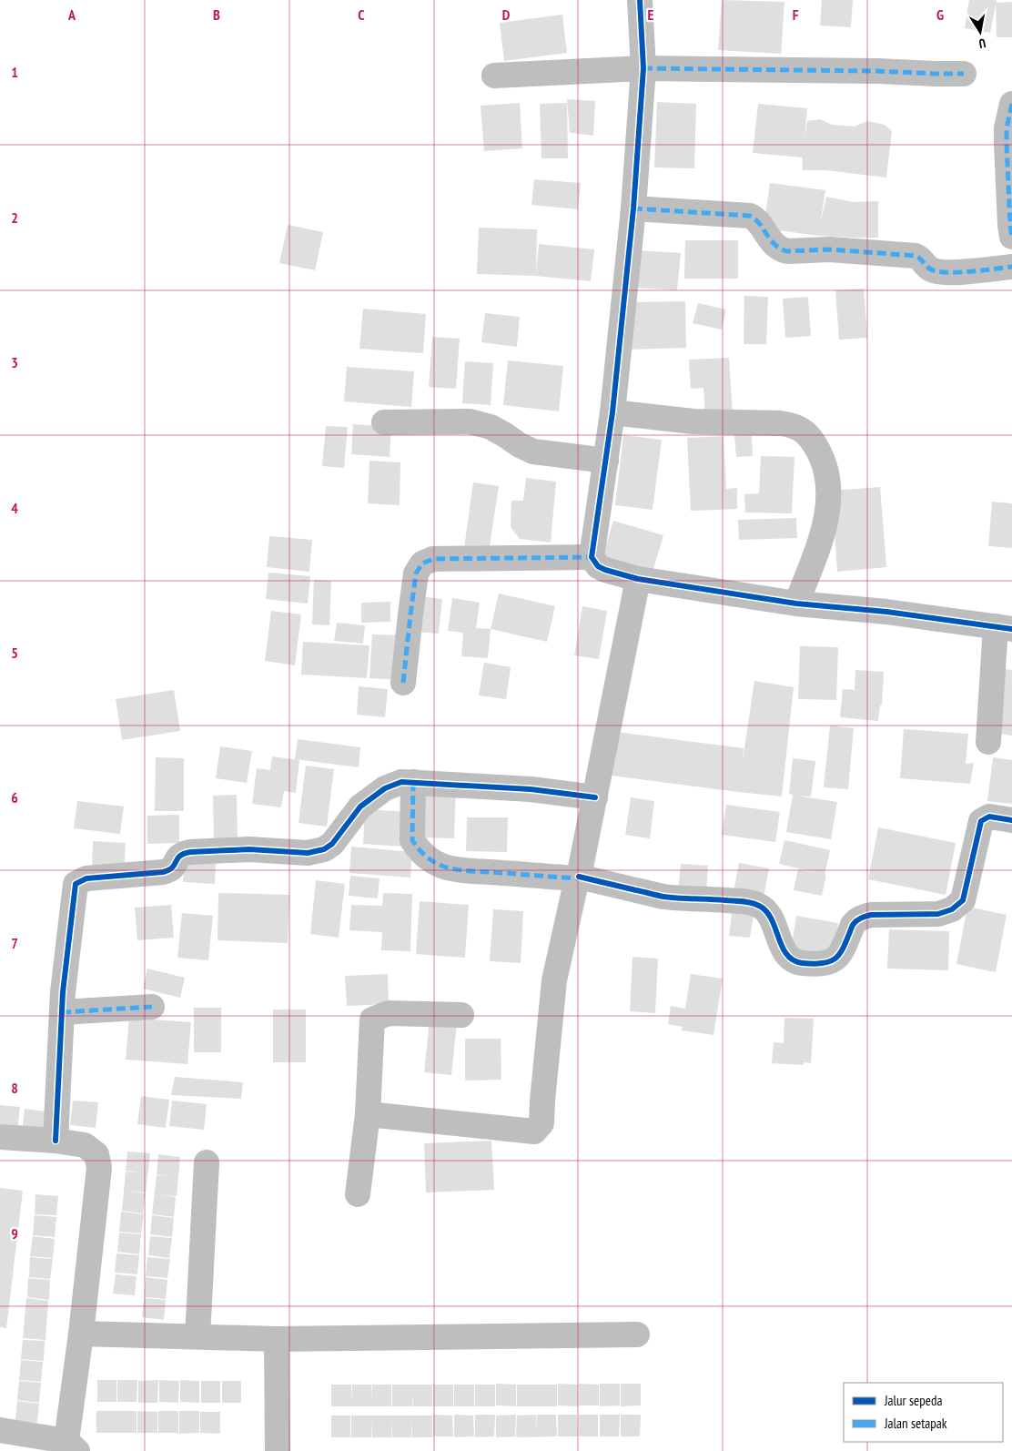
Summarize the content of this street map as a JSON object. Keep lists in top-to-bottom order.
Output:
{
  "legend": ["Jalur sepeda", "Jalan setapak"],
  "north": "bottom",
  "grid": {
    "columns": [
      "A",
      "B",
      "C",
      "D",
      "E",
      "F",
      "G"
    ],
    "rows": [
      "1",
      "2",
      "3",
      "4",
      "5",
      "6",
      "7",
      "8",
      "9"
    ]
  }
}
